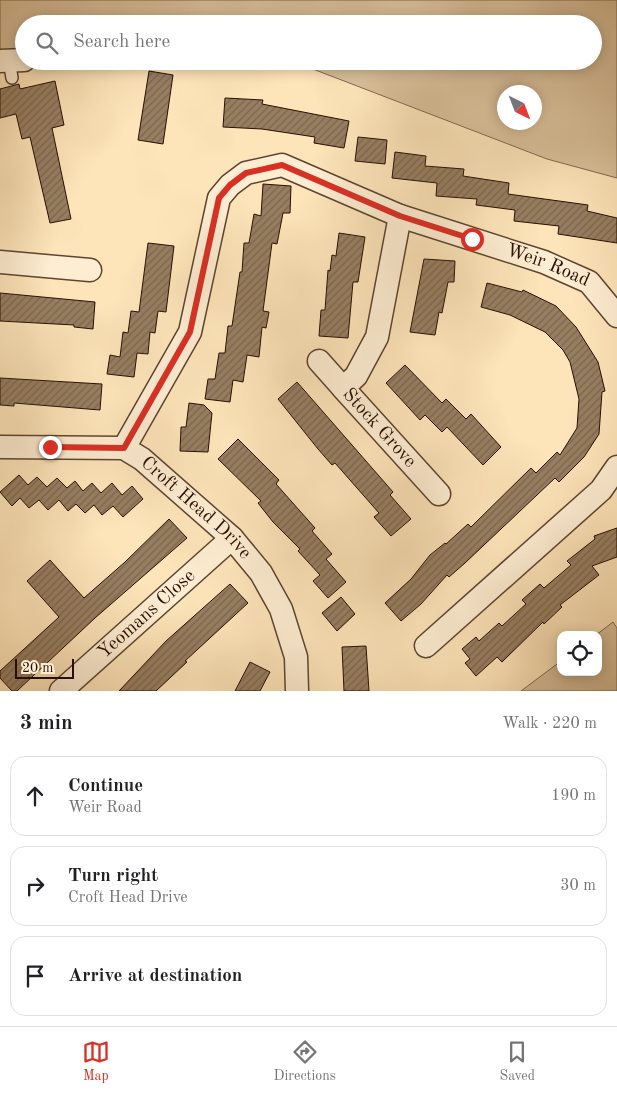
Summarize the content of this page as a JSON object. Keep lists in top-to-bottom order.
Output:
{
  "streets": {
    "street": [
      "Weir Road",
      "Stock Grove",
      "Croft Head Drive",
      "Yeomans Close"
    ]
  },
  "crossings": [
    ["Weir Road", "Stock Grove"],
    ["Weir Road", "Croft Head Drive"],
    ["Croft Head Drive", "Yeomans Close"]
  ],
  "scale_bar": "20 m",
  "north": "bottom right",
  "page": {
    "search": "Search here",
    "scale": "20 m",
    "heading": ["3 min", "Walk · 220 m"],
    "list": [
      ["Continue", "Weir Road", "190 m"],
      ["Turn right", "Croft Head Drive", "30 m"],
      "Arrive at destination"
    ],
    "nav": ["Map", "Directions", "Saved"]
  }
}
